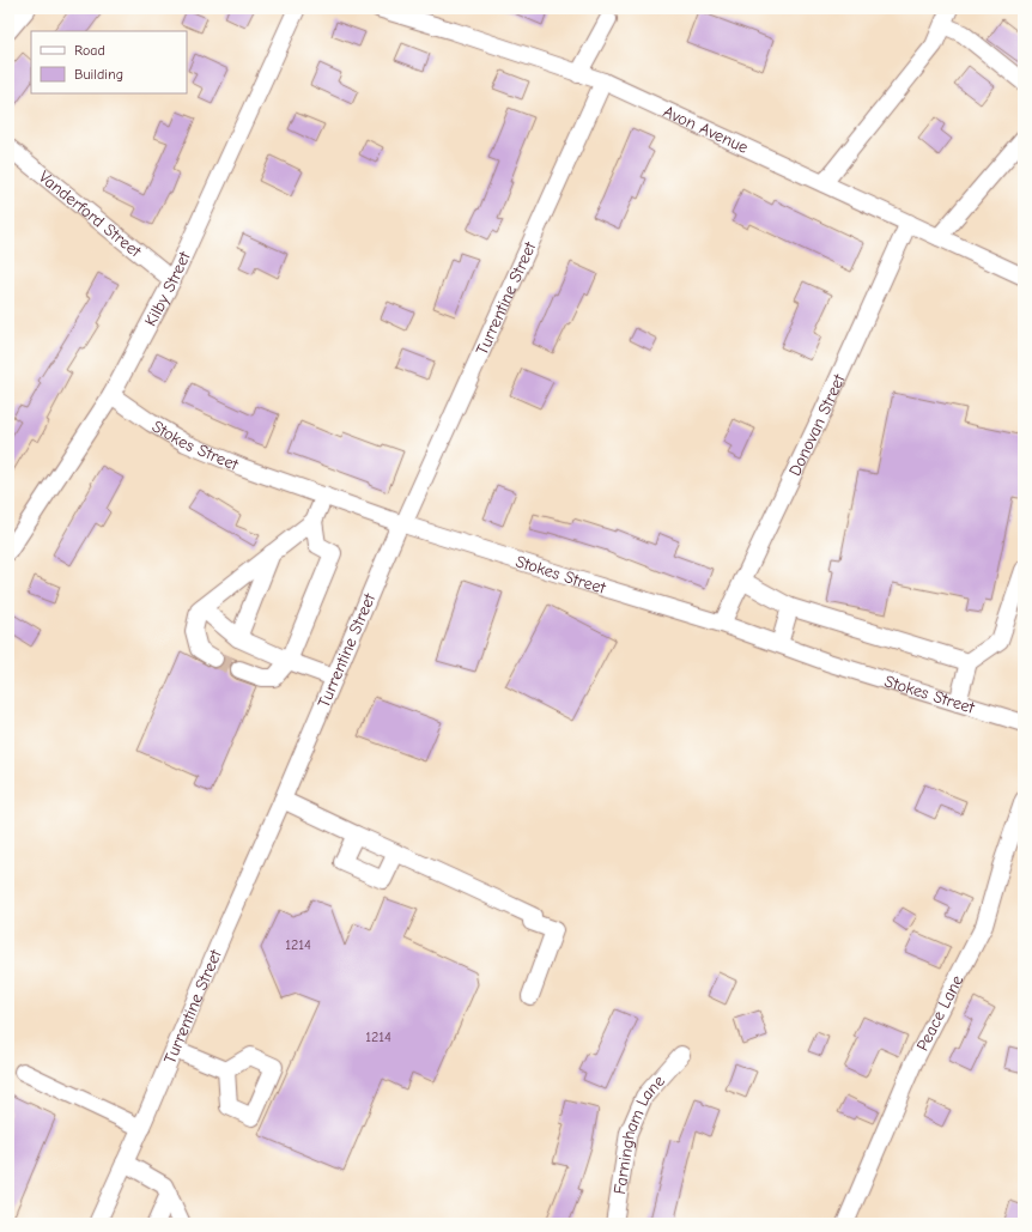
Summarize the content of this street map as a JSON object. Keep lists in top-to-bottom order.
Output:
{
  "streets": {
    "street": [
      "Avon Avenue",
      "Vanderford Street",
      "Kilby Street",
      "Turrentine Street",
      "Donovan Street",
      "Stokes Street",
      "Peace Lane",
      "Farningham Lane"
    ]
  },
  "crossings": [
    ["Avon Avenue", "Turrentine Street"],
    ["Avon Avenue", "Donovan Street"],
    ["Vanderford Street", "Kilby Street"],
    ["Kilby Street", "Stokes Street"],
    ["Turrentine Street", "Stokes Street"],
    ["Donovan Street", "Stokes Street"]
  ],
  "house_numbers": ["1214", "1214"],
  "legend": ["Road", "Building"]
}
